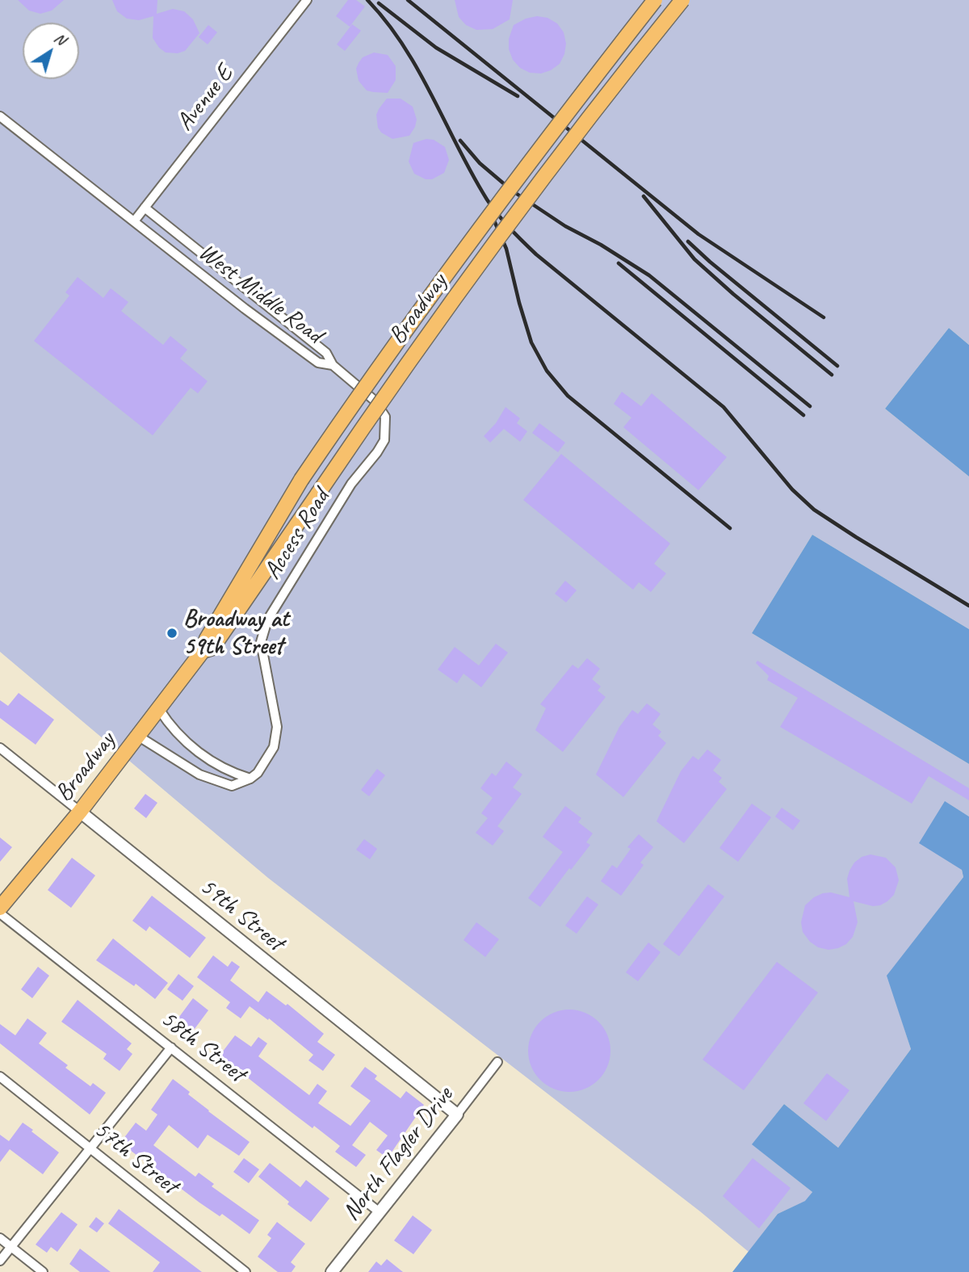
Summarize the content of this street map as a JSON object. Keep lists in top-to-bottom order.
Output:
{
  "streets": {
    "main road": ["Broadway"],
    "street": [
      "Avenue E",
      "West Middle Road",
      "Access Road",
      "59th Street",
      "58th Street",
      "North Flagler Drive",
      "57th Street"
    ]
  },
  "crossings": [
    ["Avenue E", "West Middle Road"],
    ["West Middle Road", "Access Road"],
    ["Broadway", "59th Street"],
    ["59th Street", "North Flagler Drive"],
    ["58th Street", "North Flagler Drive"]
  ],
  "places": ["Broadway at 59th Street"],
  "north": "top right"
}
